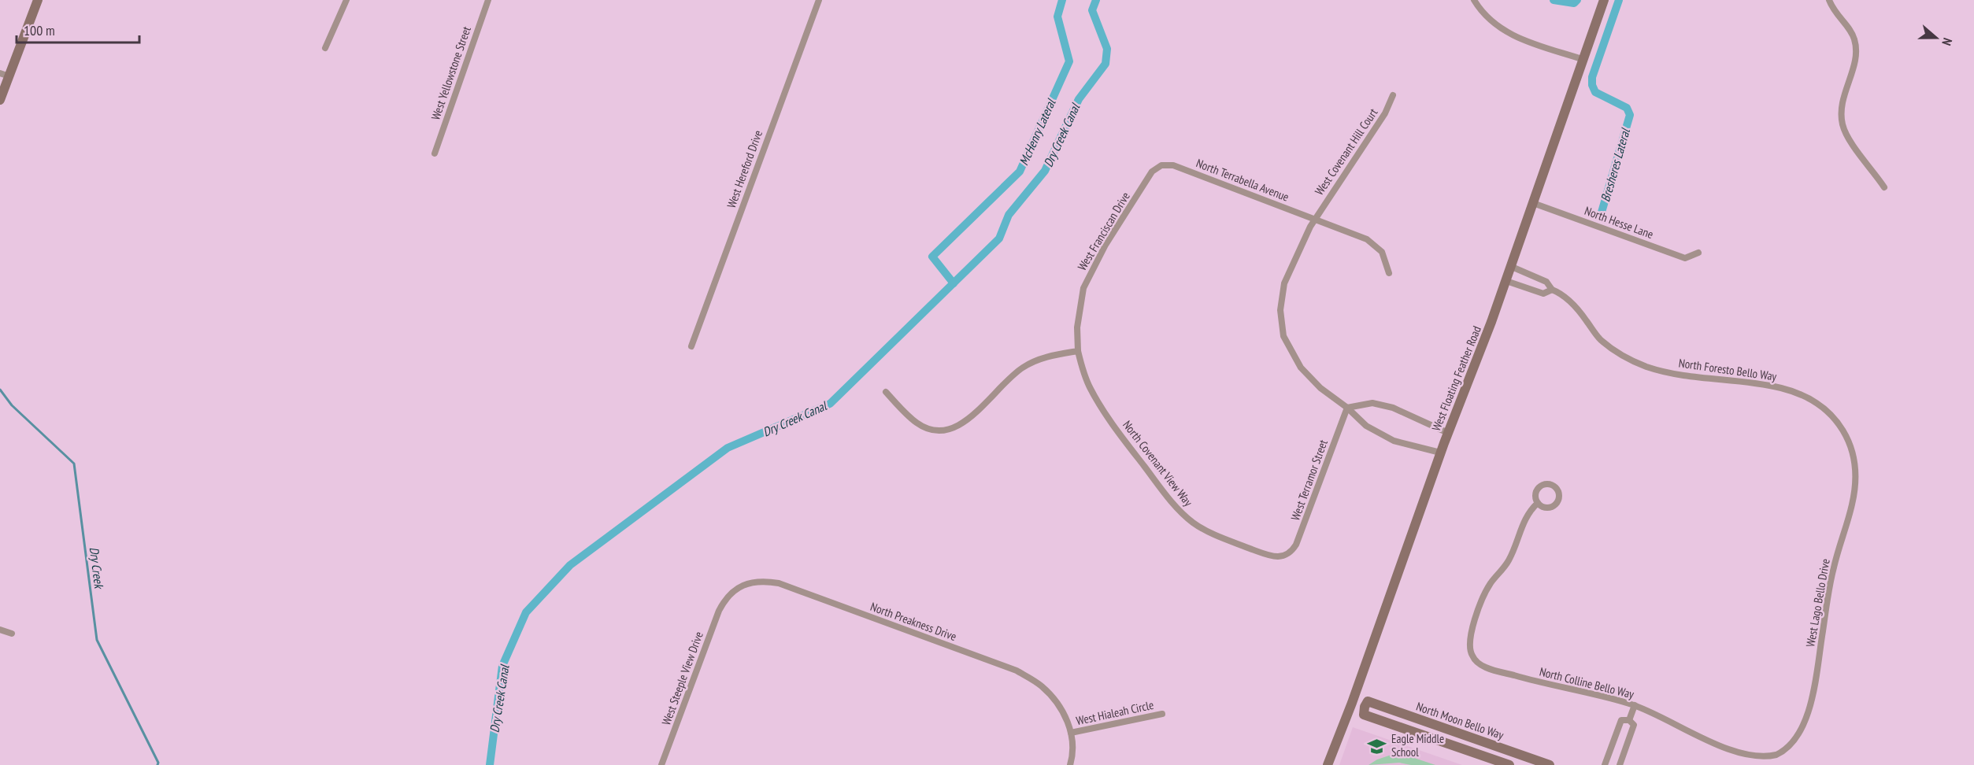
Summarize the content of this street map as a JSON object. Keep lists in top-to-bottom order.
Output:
{
  "streets": {
    "main road": ["West Floating Feather Road", "North Moon Bello Way"],
    "street": [
      "West Yellowstone Street",
      "West Covenant Hill Court",
      "West Hereford Drive",
      "North Terrabella Avenue",
      "North Hesse Lane",
      "West Franciscan Drive",
      "North Foresto Bello Way",
      "North Covenant View Way",
      "West Terramor Street",
      "West Lago Bello Drive",
      "North Preakness Drive",
      "West Steeple View Drive",
      "North Colline Bello Way",
      "West Hialeah Circle"
    ]
  },
  "crossings": [
    ["West Covenant Hill Court", "North Terrabella Avenue"],
    ["West Covenant Hill Court", "West Floating Feather Road"],
    ["West Covenant Hill Court", "West Terramor Street"],
    ["North Terrabella Avenue", "West Franciscan Drive"],
    ["North Hesse Lane", "West Floating Feather Road"],
    ["West Franciscan Drive", "North Covenant View Way"],
    ["North Foresto Bello Way", "West Floating Feather Road"],
    ["North Foresto Bello Way", "West Lago Bello Drive"],
    ["West Floating Feather Road", "North Moon Bello Way"],
    ["North Covenant View Way", "West Terramor Street"],
    ["West Lago Bello Drive", "North Colline Bello Way"],
    ["North Preakness Drive", "West Steeple View Drive"],
    ["North Preakness Drive", "West Hialeah Circle"]
  ],
  "water": [
    "McHenry Lateral",
    "Dry Creek Canal",
    "Bresheres Lateral",
    "Dry Creek"
  ],
  "places": {
    "school or university": ["Eagle Middle School"]
  },
  "scale_bar": "100 m",
  "north": "right"
}
